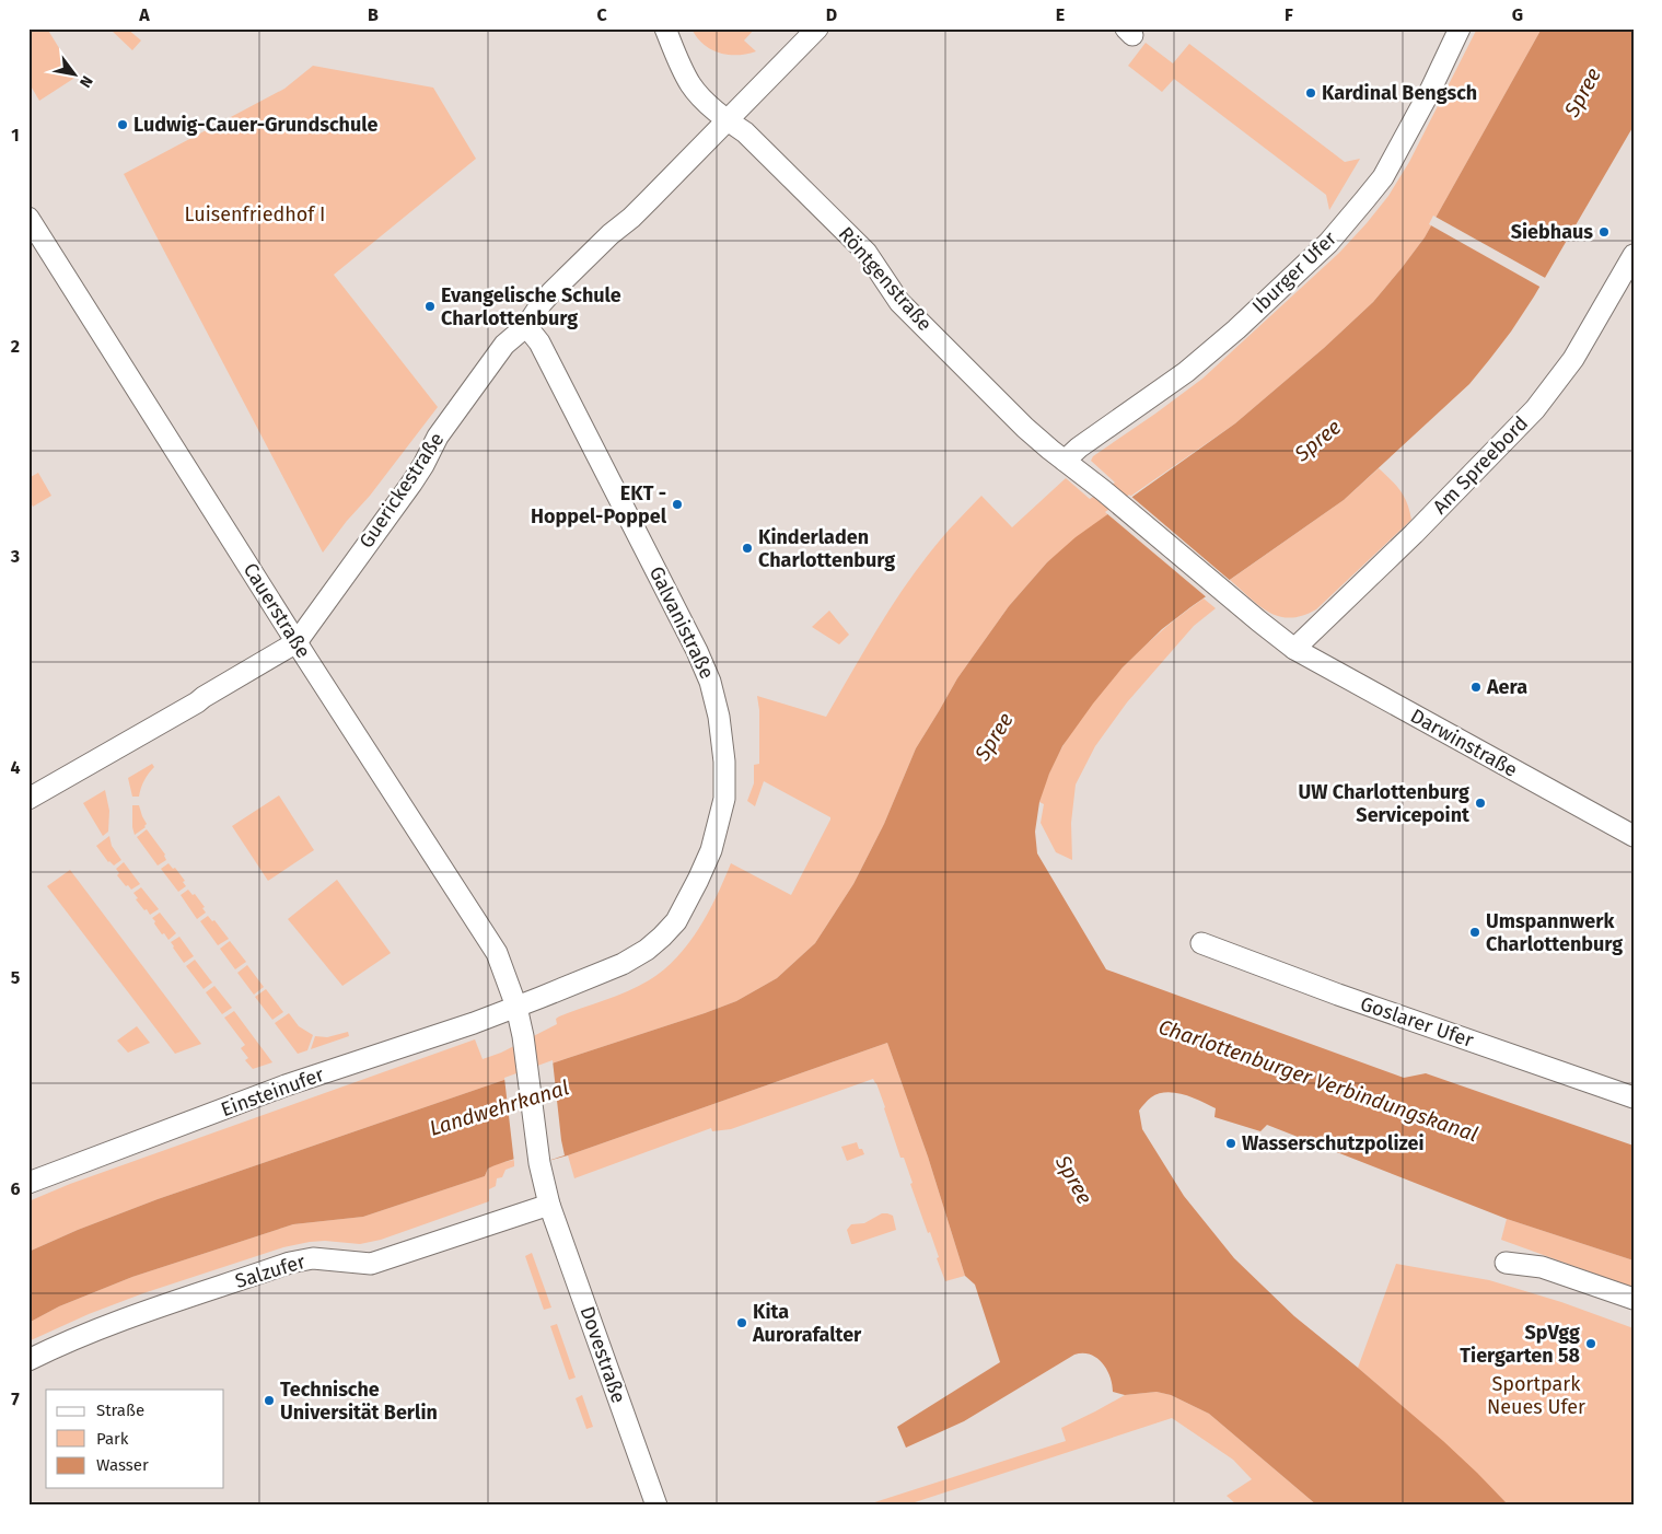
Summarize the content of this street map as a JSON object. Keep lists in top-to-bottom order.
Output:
{
  "streets": {
    "street": [
      "Iburger Ufer",
      "Röntgenstraße",
      "Am Spreebord",
      "Guerickestraße",
      "Cauerstraße",
      "Galvanistraße",
      "Darwinstraße",
      "Goslarer Ufer",
      "Einsteinufer",
      "Salzufer",
      "Dovestraße"
    ]
  },
  "crossings": [
    ["Iburger Ufer", "Röntgenstraße"],
    ["Röntgenstraße", "Guerickestraße"],
    ["Röntgenstraße", "Darwinstraße"],
    ["Am Spreebord", "Darwinstraße"],
    ["Guerickestraße", "Cauerstraße"],
    ["Guerickestraße", "Galvanistraße"],
    ["Cauerstraße", "Galvanistraße"],
    ["Cauerstraße", "Einsteinufer"],
    ["Cauerstraße", "Dovestraße"],
    ["Galvanistraße", "Einsteinufer"],
    ["Salzufer", "Dovestraße"]
  ],
  "water": ["Spree", "Charlottenburger Verbindungskanal", "Landwehrkanal"],
  "parks": ["Luisenfriedhof I", "Sportpark Neues Ufer"],
  "places": [
    "Kardinal Bengsch",
    "Ludwig-Cauer-Grundschule",
    "Siebhaus",
    "Evangelische Schule Charlottenburg",
    "EKT - Hoppel-Poppel",
    "Kinderladen Charlottenburg",
    "Aera",
    "UW Charlottenburg Servicepoint",
    "Umspannwerk Charlottenburg",
    "Wasserschutzpolizei",
    "Kita Aurorafalter",
    "SpVgg Tiergarten 58",
    "Technische Universität Berlin"
  ],
  "legend": ["Straße", "Park", "Wasser"],
  "north": "bottom right",
  "grid": {
    "columns": [
      "A",
      "B",
      "C",
      "D",
      "E",
      "F",
      "G"
    ],
    "rows": [
      "1",
      "2",
      "3",
      "4",
      "5",
      "6",
      "7"
    ]
  }
}
